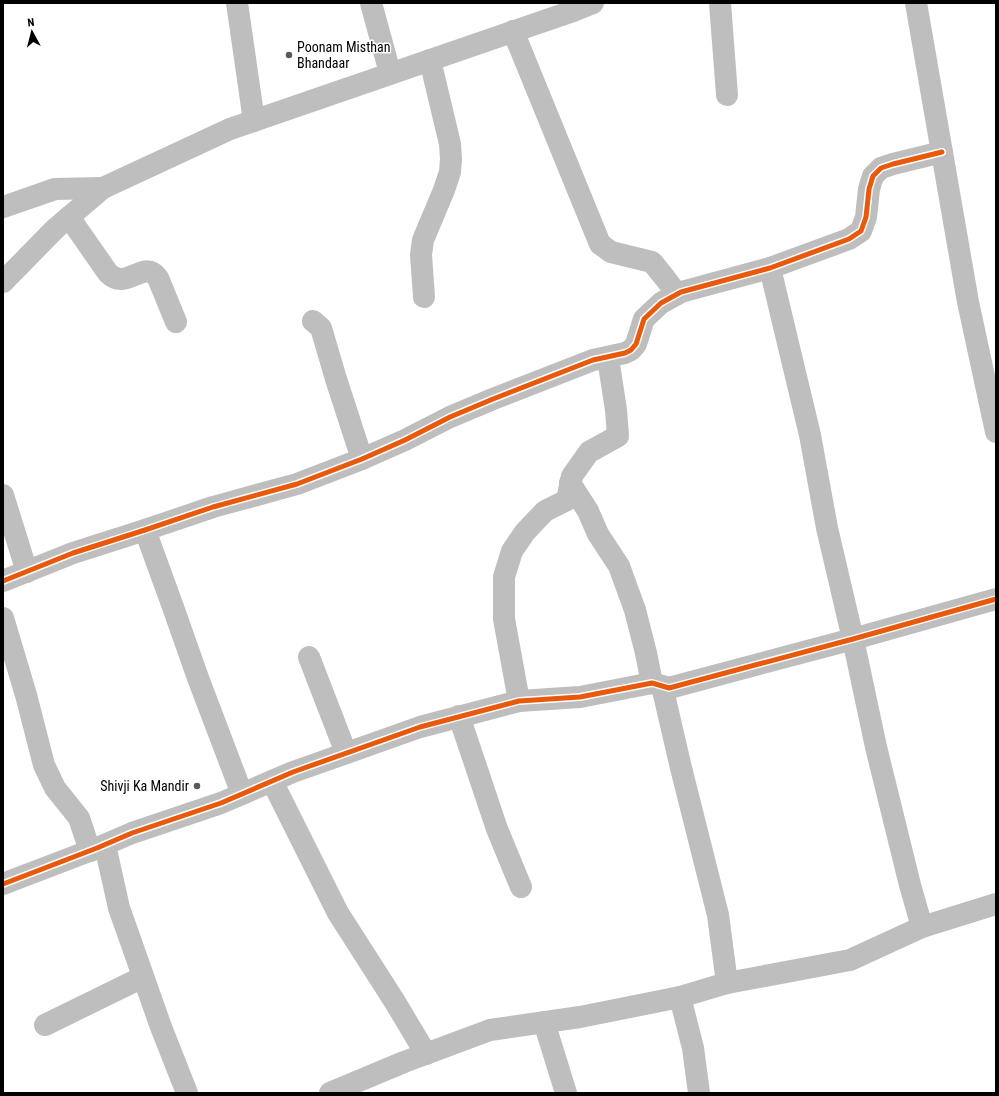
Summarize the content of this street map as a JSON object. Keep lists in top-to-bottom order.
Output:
{
  "places": ["Poonam Misthan Bhandaar", "Shivji Ka Mandir"],
  "north": "top"
}
